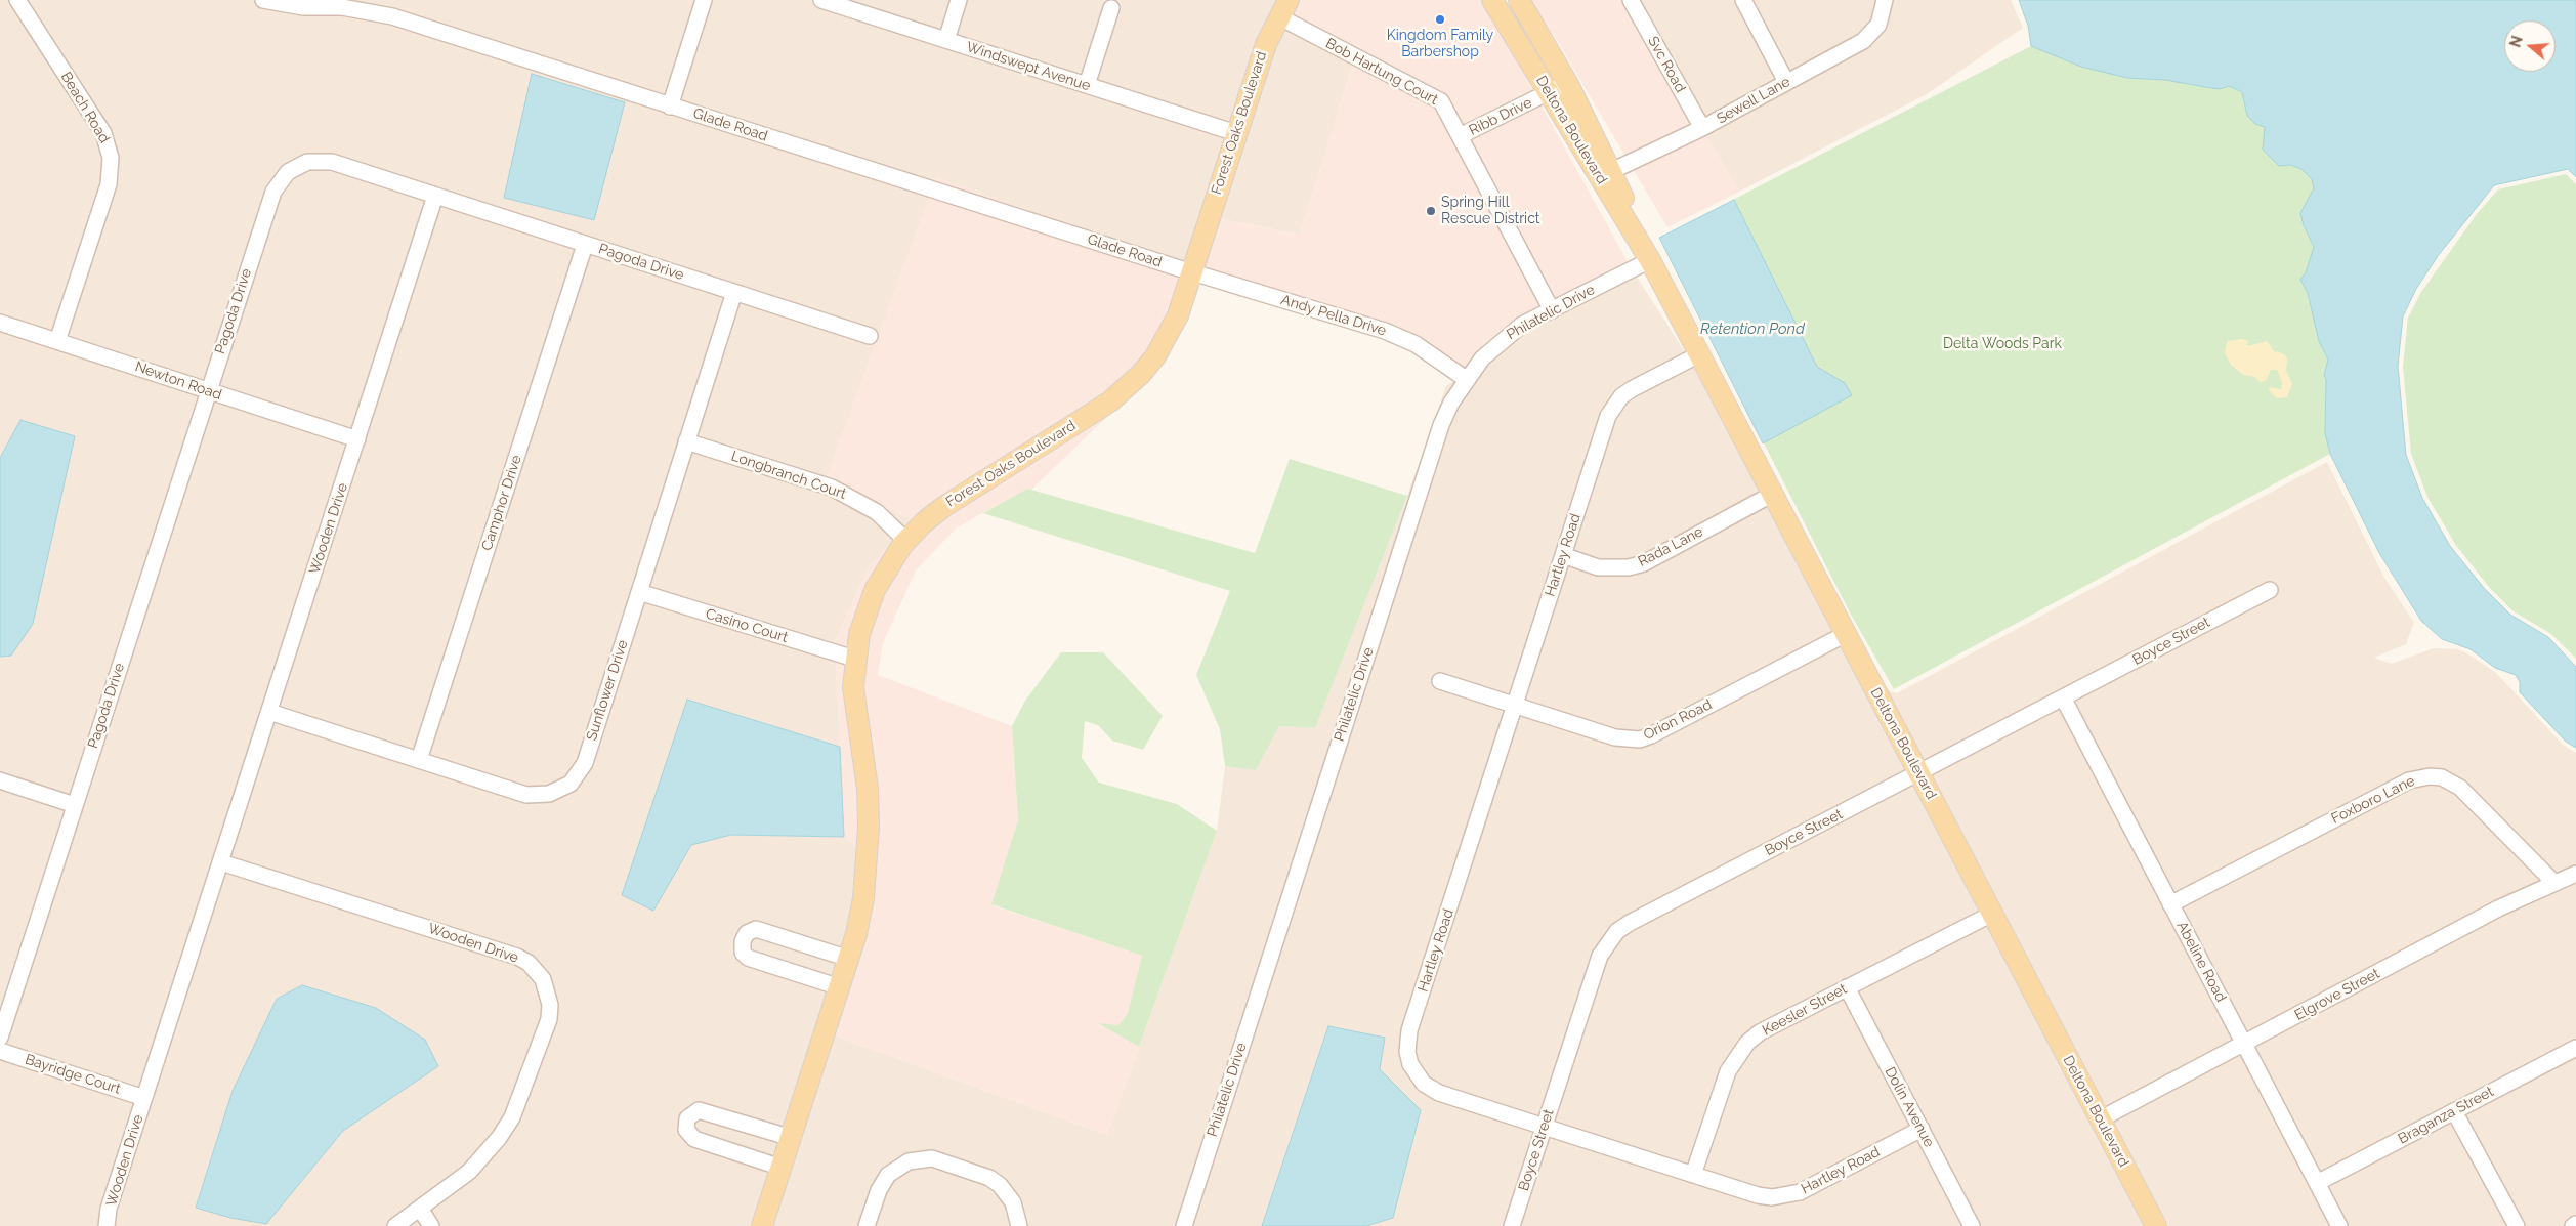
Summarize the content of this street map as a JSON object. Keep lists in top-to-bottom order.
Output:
{
  "streets": {
    "main road": ["Forest Oaks Boulevard", "Deltona Boulevard"],
    "street": [
      "Svc Road",
      "Windswept Avenue",
      "Bob Hartung Court",
      "Sewell Lane",
      "Beach Road",
      "Ribb Drive",
      "Glade Road",
      "Pagoda Drive",
      "Philatelic Drive",
      "Andy Pella Drive",
      "Newton Road",
      "Longbranch Court",
      "Camphor Drive",
      "Wooden Drive",
      "Rada Lane",
      "Hartley Road",
      "Casino Court",
      "Boyce Street",
      "Sunflower Drive",
      "Orion Road",
      "Foxboro Lane",
      "Abeline Road",
      "Elgrove Street",
      "Keesler Street",
      "Bayridge Court",
      "Dolin Avenue",
      "Braganza Street"
    ]
  },
  "crossings": [
    ["Svc Road", "Sewell Lane"],
    ["Windswept Avenue", "Forest Oaks Boulevard"],
    ["Bob Hartung Court", "Ribb Drive"],
    ["Bob Hartung Court", "Forest Oaks Boulevard"],
    ["Bob Hartung Court", "Philatelic Drive"],
    ["Sewell Lane", "Deltona Boulevard"],
    ["Beach Road", "Newton Road"],
    ["Ribb Drive", "Deltona Boulevard"],
    ["Forest Oaks Boulevard", "Glade Road"],
    ["Forest Oaks Boulevard", "Andy Pella Drive"],
    ["Forest Oaks Boulevard", "Longbranch Court"],
    ["Forest Oaks Boulevard", "Casino Court"],
    ["Glade Road", "Andy Pella Drive"],
    ["Deltona Boulevard", "Philatelic Drive"],
    ["Deltona Boulevard", "Rada Lane"],
    ["Deltona Boulevard", "Hartley Road"],
    ["Deltona Boulevard", "Boyce Street"],
    ["Deltona Boulevard", "Orion Road"],
    ["Deltona Boulevard", "Elgrove Street"],
    ["Deltona Boulevard", "Keesler Street"],
    ["Pagoda Drive", "Newton Road"],
    ["Pagoda Drive", "Camphor Drive"],
    ["Pagoda Drive", "Wooden Drive"],
    ["Pagoda Drive", "Sunflower Drive"],
    ["Philatelic Drive", "Andy Pella Drive"],
    ["Newton Road", "Wooden Drive"],
    ["Longbranch Court", "Sunflower Drive"],
    ["Camphor Drive", "Sunflower Drive"],
    ["Wooden Drive", "Sunflower Drive"],
    ["Wooden Drive", "Bayridge Court"],
    ["Rada Lane", "Hartley Road"],
    ["Hartley Road", "Boyce Street"],
    ["Hartley Road", "Orion Road"],
    ["Hartley Road", "Keesler Street"],
    ["Hartley Road", "Dolin Avenue"],
    ["Casino Court", "Sunflower Drive"],
    ["Boyce Street", "Abeline Road"],
    ["Foxboro Lane", "Abeline Road"],
    ["Foxboro Lane", "Elgrove Street"],
    ["Abeline Road", "Elgrove Street"],
    ["Abeline Road", "Braganza Street"],
    ["Keesler Street", "Dolin Avenue"]
  ],
  "water": ["Retention Pond"],
  "parks": ["Delta Woods Park"],
  "places": ["Kingdom Family Barbershop", "Spring Hill Rescue District"],
  "north": "left"
}
